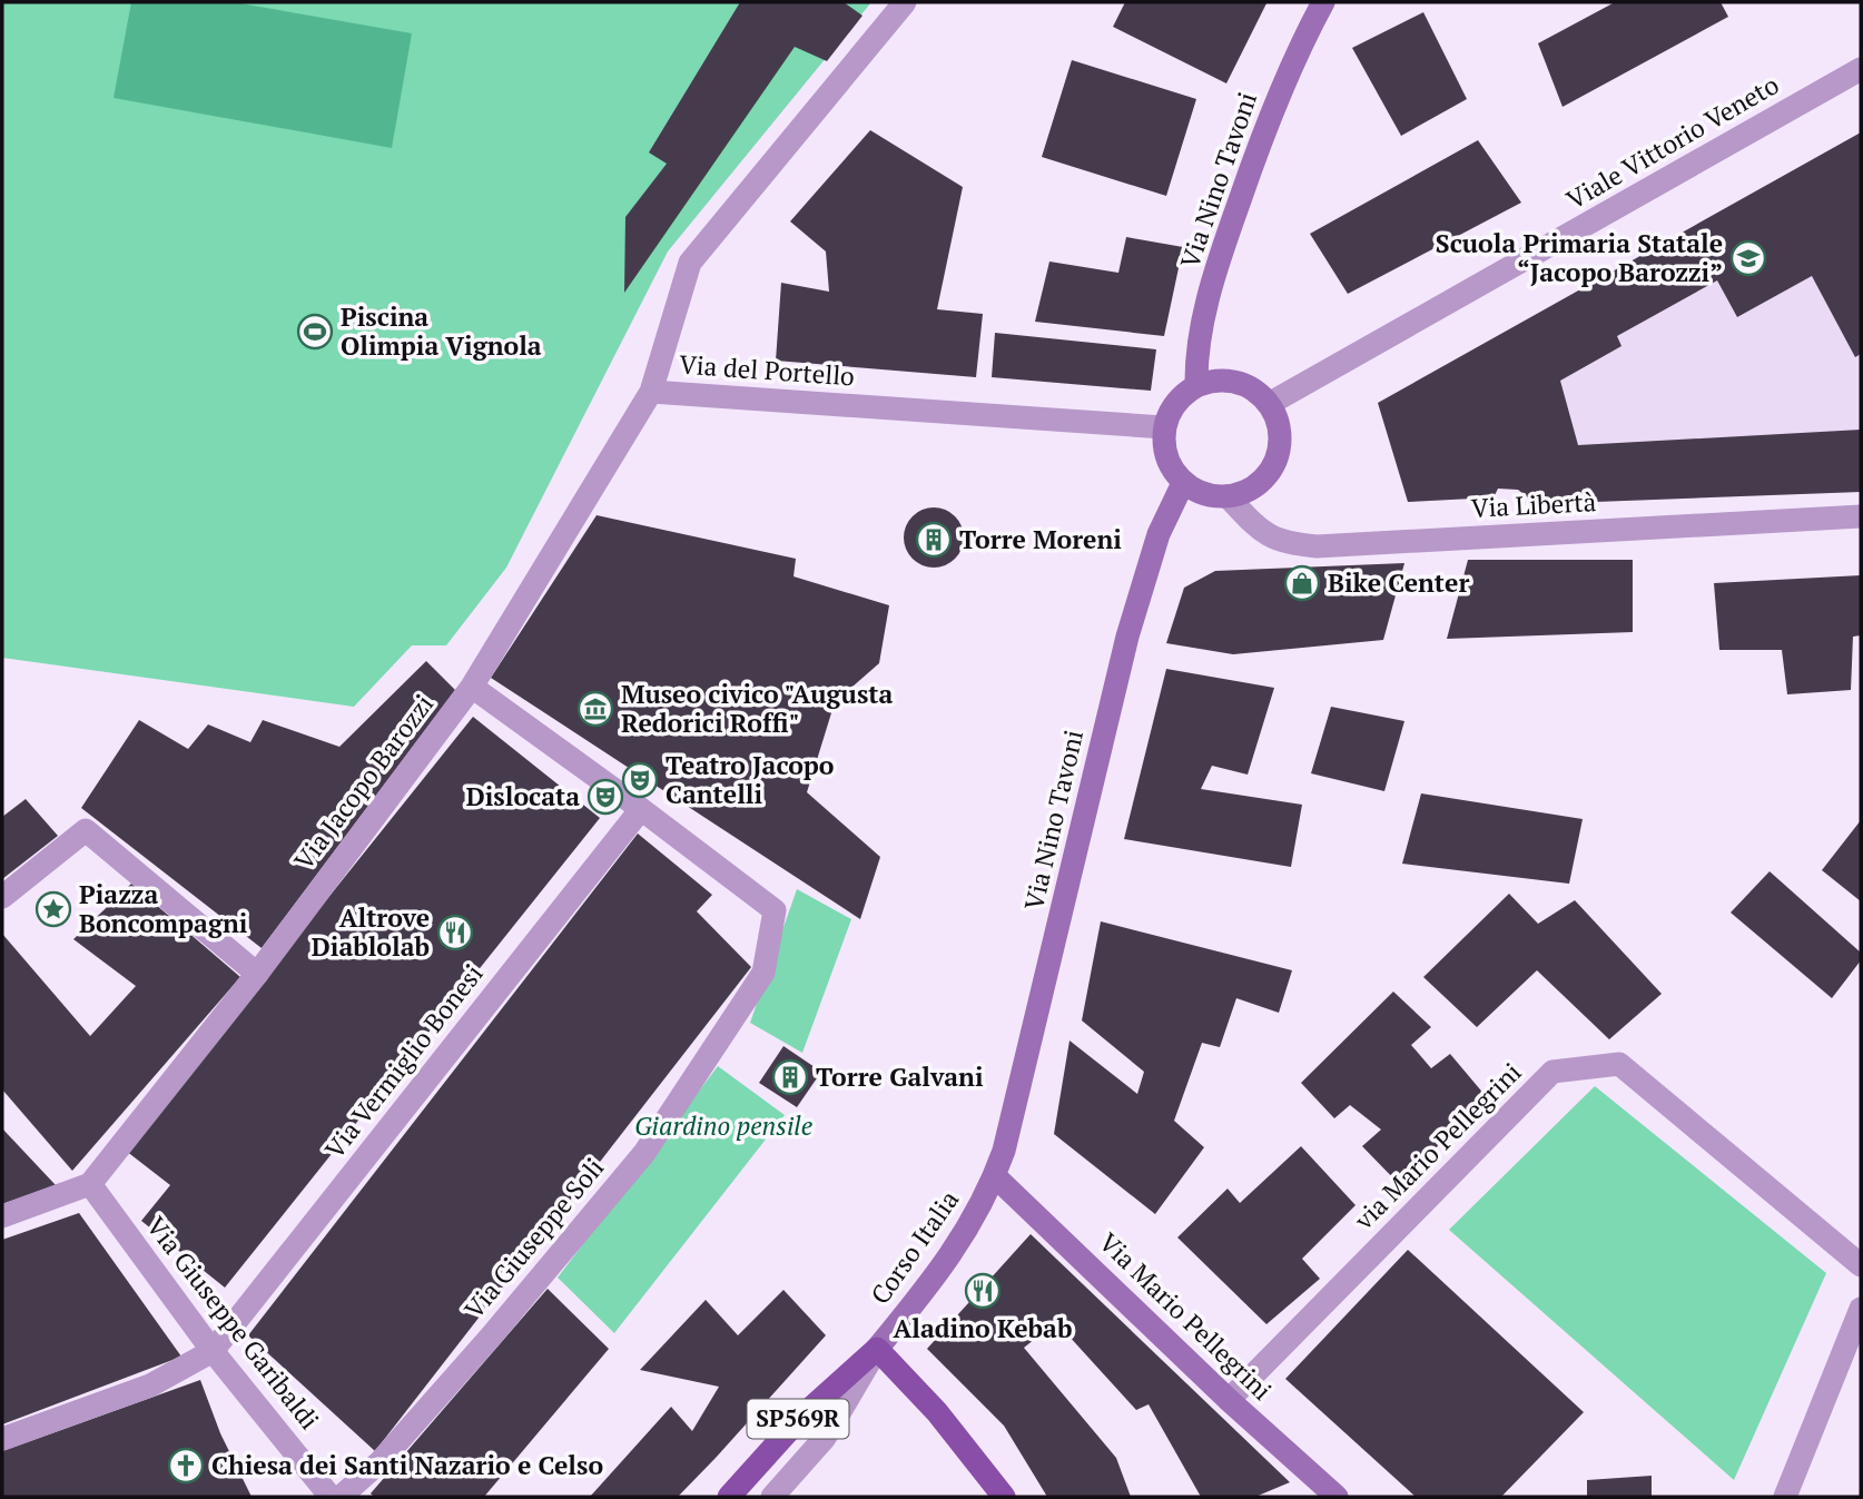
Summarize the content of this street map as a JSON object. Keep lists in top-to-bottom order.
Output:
{
  "streets": {
    "main road": [
      "Via Nino Tavoni",
      "Corso Italia",
      "Via Mario Pellegrini",
      "SP569R"
    ],
    "street": [
      "Viale Vittorio Veneto",
      "Via del Portello",
      "Via Libertà",
      "Via Jacopo Barozzi",
      "Via Vermiglio Bonesi",
      "via Mario Pellegrini",
      "Via Giuseppe Soli",
      "Via Giuseppe Garibaldi"
    ]
  },
  "crossings": [
    ["Viale Vittorio Veneto", "Via Nino Tavoni"],
    ["Viale Vittorio Veneto", "Via del Portello"],
    ["Viale Vittorio Veneto", "Via Libertà"],
    ["Via Nino Tavoni", "Via del Portello"],
    ["Via Nino Tavoni", "Via Libertà"],
    ["Via Nino Tavoni", "Corso Italia"],
    ["Via Nino Tavoni", "Via Mario Pellegrini"],
    ["Via del Portello", "Via Libertà"],
    ["Via del Portello", "Via Jacopo Barozzi"],
    ["Via Jacopo Barozzi", "Via Giuseppe Garibaldi"],
    ["Via Vermiglio Bonesi", "Via Giuseppe Soli"],
    ["Via Vermiglio Bonesi", "Via Giuseppe Garibaldi"],
    ["via Mario Pellegrini", "Via Mario Pellegrini"],
    ["Corso Italia", "Via Mario Pellegrini"]
  ],
  "parks": ["Giardino pensile"],
  "places": {
    "school or university": ["Scuola Primaria Statale “Jacopo Barozzi”"],
    "sports": ["Piscina Olimpia Vignola"],
    "building": ["Torre Moreni", "Torre Galvani"],
    "shop": ["Bike Center"],
    "museum": ["Museo civico \"Augusta Redorici Roffi\""],
    "theatre": ["Teatro Jacopo Cantelli", "Dislocata"],
    "place": ["Piazza Boncompagni"],
    "restaurant": ["Altrove Diablolab", "Aladino Kebab"],
    "church": ["Chiesa dei Santi Nazario e Celso"]
  }
}
